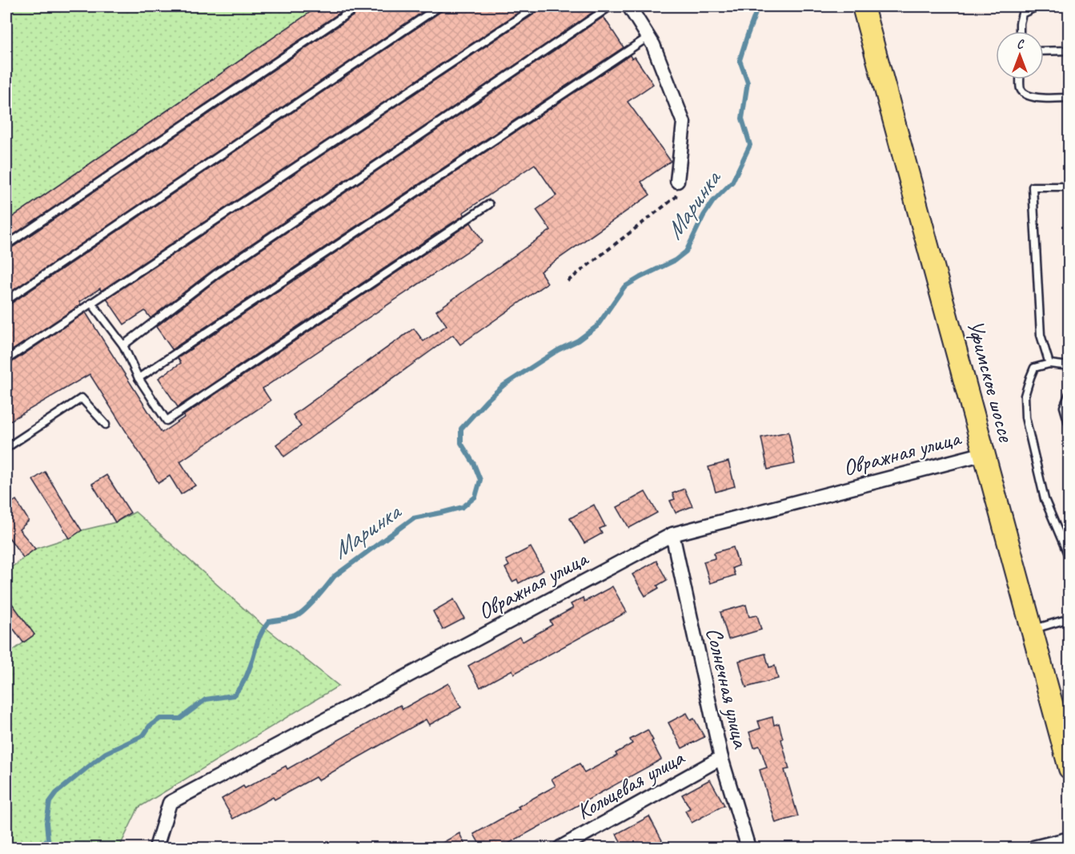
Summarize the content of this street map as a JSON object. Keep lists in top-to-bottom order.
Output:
{
  "streets": {
    "main road": ["Уфимское шоссе"],
    "street": ["Овражная улица", "Солнечная улица", "Кольцевая улица"]
  },
  "crossings": [
    ["Уфимское шоссе", "Овражная улица"],
    ["Овражная улица", "Солнечная улица"],
    ["Солнечная улица", "Кольцевая улица"]
  ],
  "water": ["Маринка"],
  "north": "top"
}
